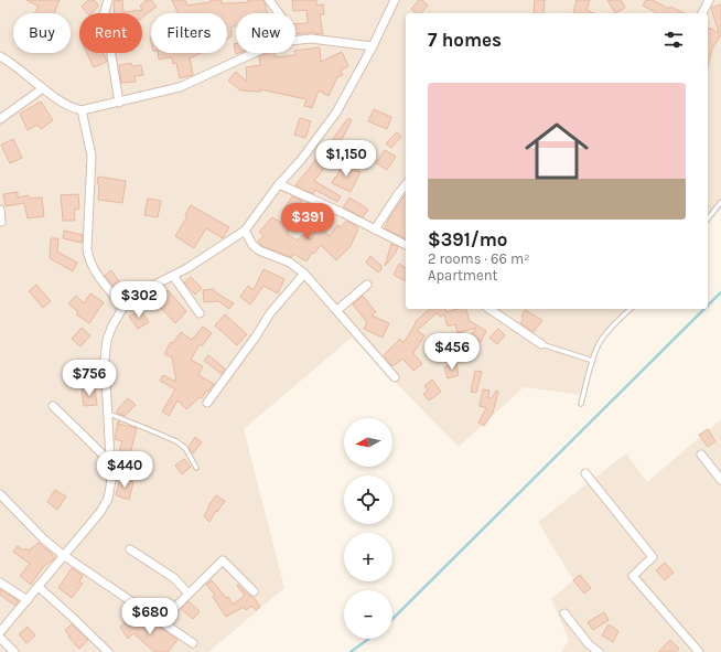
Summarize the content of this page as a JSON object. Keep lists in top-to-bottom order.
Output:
{
  "north": "left",
  "page": {
    "chip": [
      "Buy",
      "Rent",
      "Filters",
      "New"
    ],
    "heading": "7 homes",
    "list": [
      {
        "name": "$391/mo",
        "note": "2 rooms · 66 m² · Apartment"
      }
    ],
    "price": [
      "$1,150",
      "$391",
      "$302",
      "$456",
      "$756",
      "$440",
      "$680"
    ],
    "map_buttons": ["+", "−"]
  }
}
